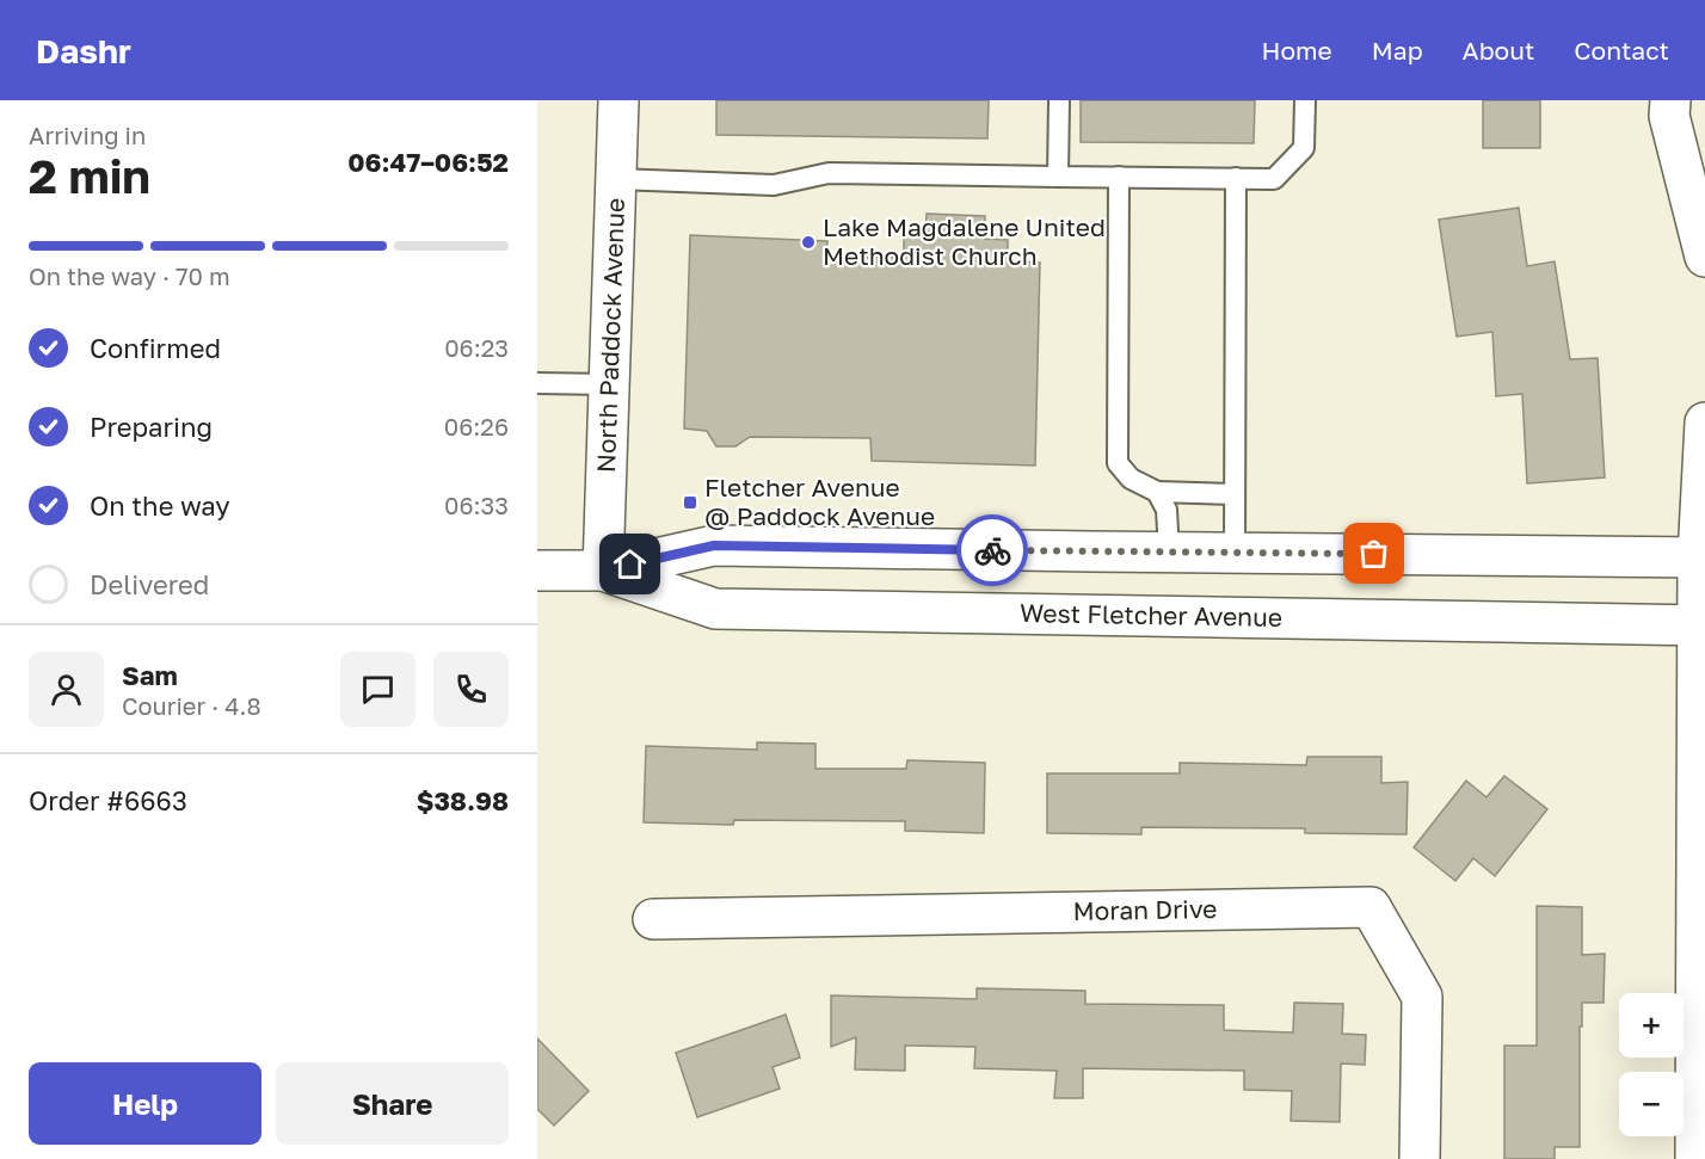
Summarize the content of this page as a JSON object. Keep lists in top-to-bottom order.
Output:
{
  "streets": {
    "street": ["North Paddock Avenue", "West Fletcher Avenue", "Moran Drive"]
  },
  "crossings": [
    ["North Paddock Avenue", "West Fletcher Avenue"]
  ],
  "places": {
    "other": ["Lake Magdalene United Methodist Church"],
    "transit": ["Fletcher Avenue @ Paddock Avenue"]
  },
  "page": {
    "header": "Dashr",
    "nav": [
      "Home",
      "Map",
      "About",
      "Contact"
    ],
    "heading": ["2 min", "Arriving in", "06:47–06:52"],
    "panel": [
      "Sam",
      "Courier · 4.8",
      "Order #6663",
      "$38.98"
    ],
    "bar": "On the way · 70 m",
    "list": [
      ["Confirmed", "06:23"],
      ["Preparing", "06:26"],
      ["On the way", "06:33"],
      "Delivered"
    ],
    "map_buttons": ["+", "−"],
    "buttons": ["Help", "Share"]
  }
}
